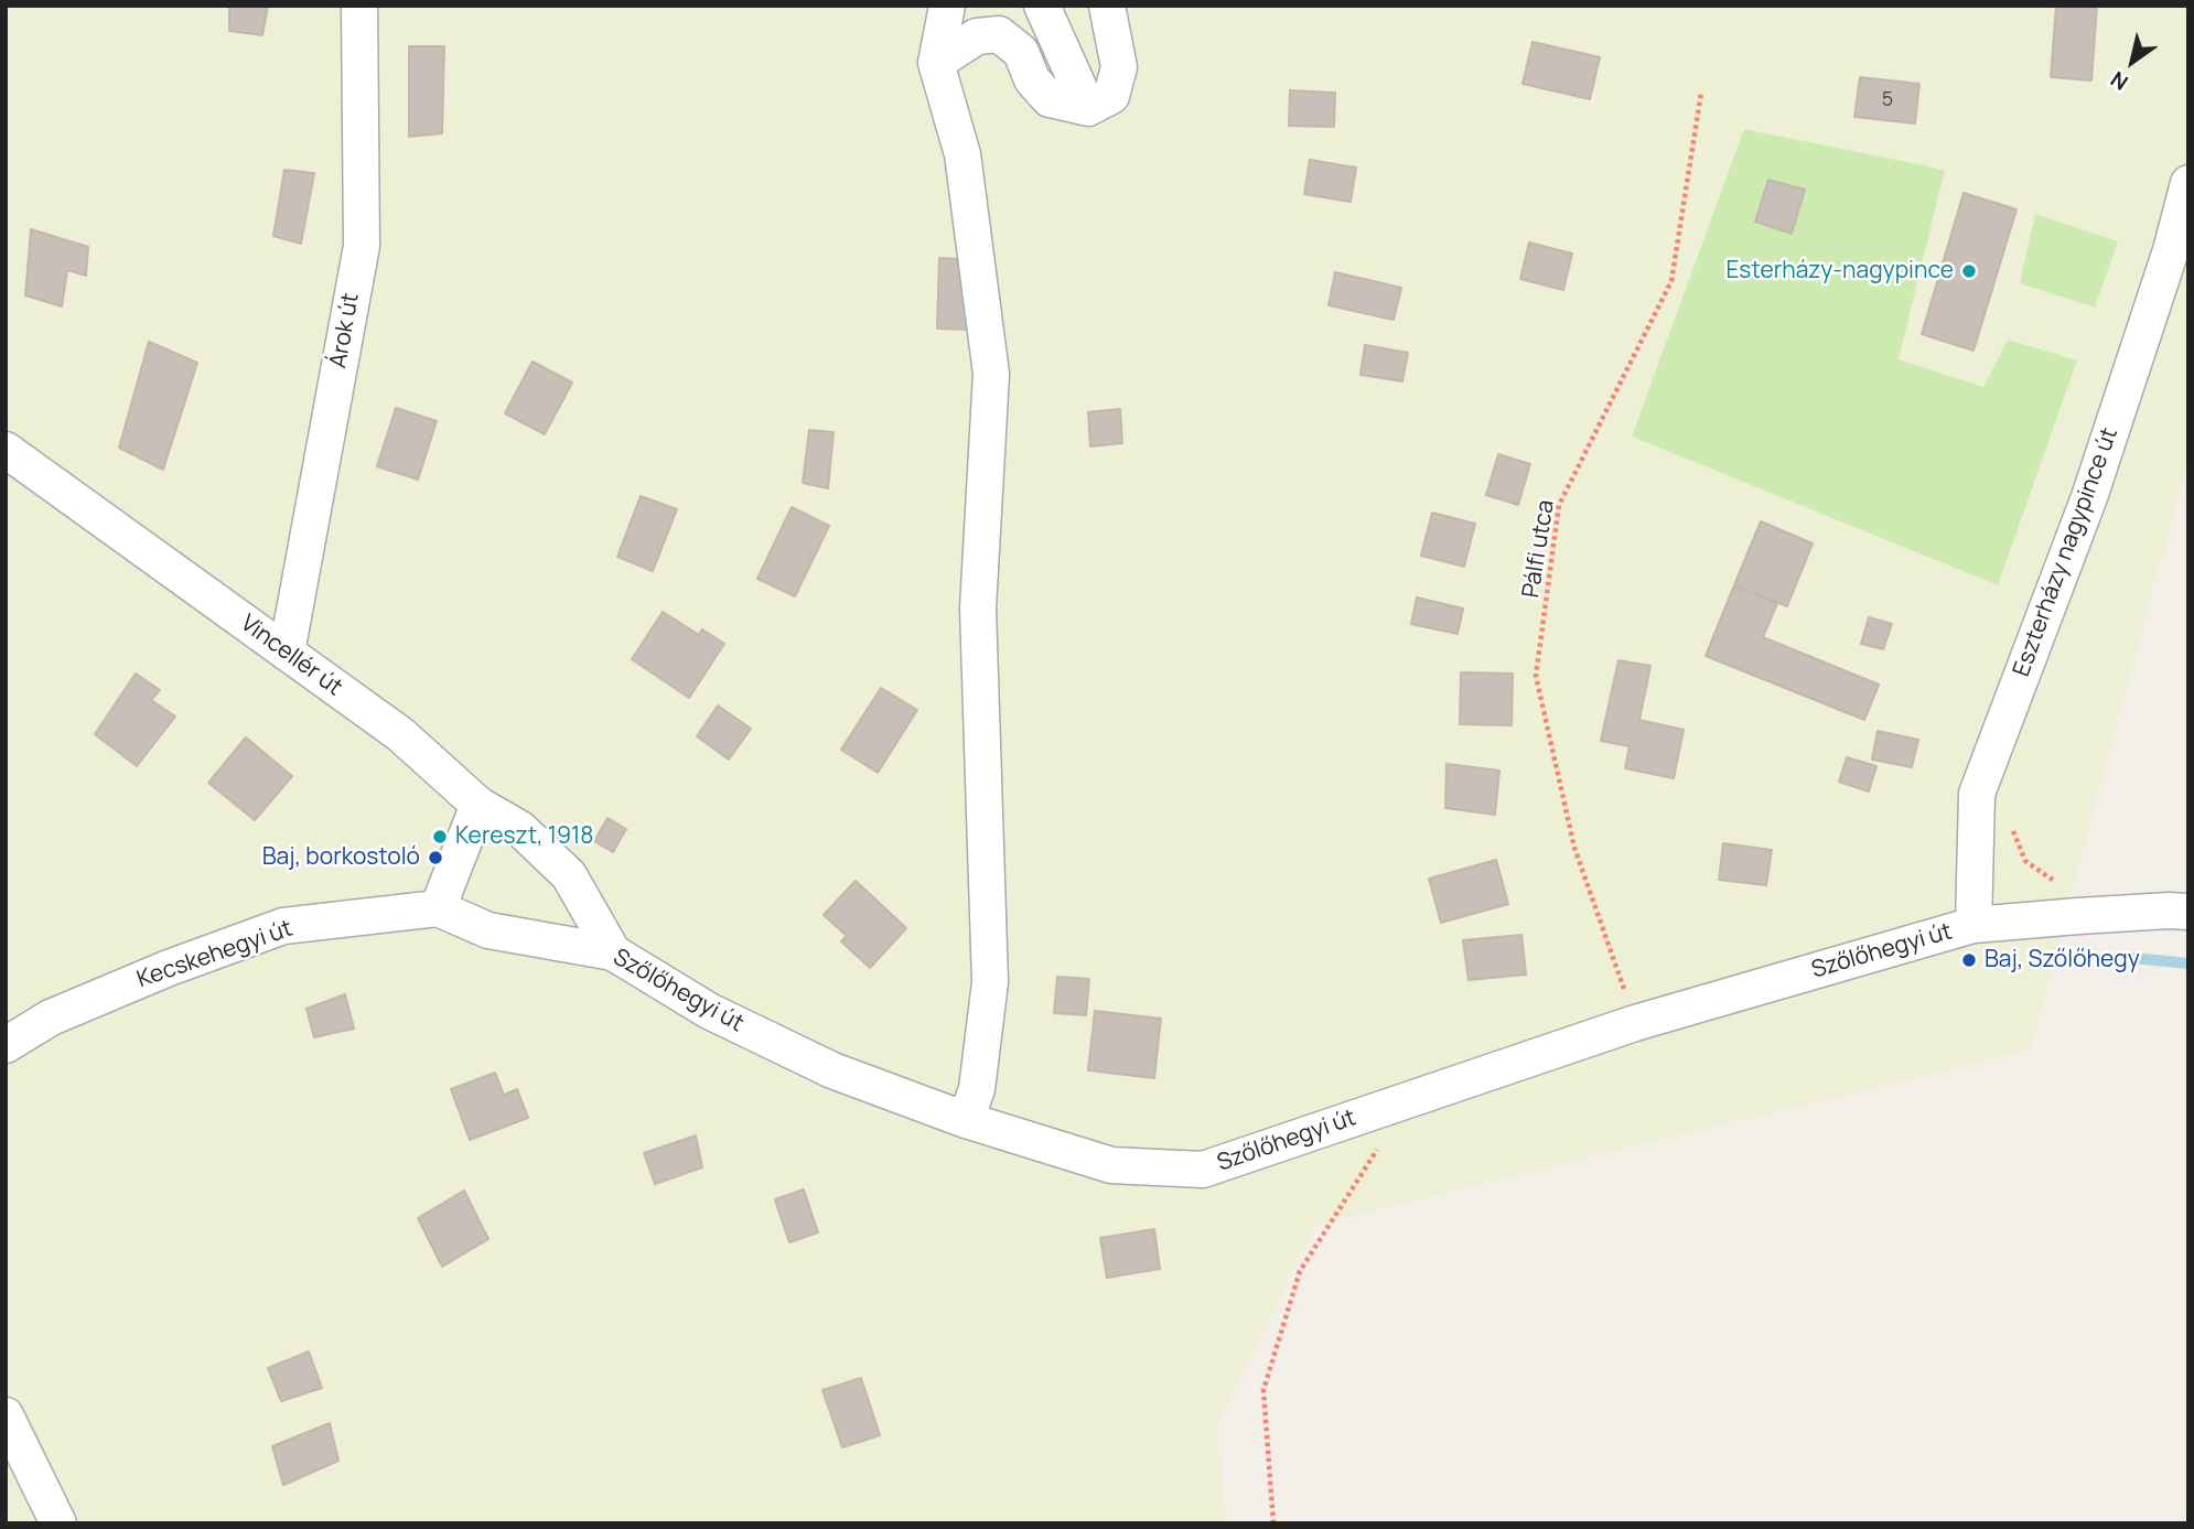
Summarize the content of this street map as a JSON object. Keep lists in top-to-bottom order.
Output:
{
  "streets": {
    "street": [
      "Árok út",
      "Eszterházy nagypince út",
      "Vincellér út",
      "Szőlőhegyi út",
      "Kecskehegyi út"
    ],
    "path": ["Pálfi utca"]
  },
  "crossings": [
    ["Árok út", "Vincellér út"],
    ["Pálfi utca", "Szőlőhegyi út"],
    ["Eszterházy nagypince út", "Szőlőhegyi út"],
    ["Vincellér út", "Szőlőhegyi út"],
    ["Szőlőhegyi út", "Kecskehegyi út"]
  ],
  "places": [
    "Esterházy-nagypince",
    "Kereszt, 1918",
    "Baj, borkostoló",
    "Baj, Szőlőhegy"
  ],
  "house_numbers": ["5"],
  "north": "bottom left"
}
